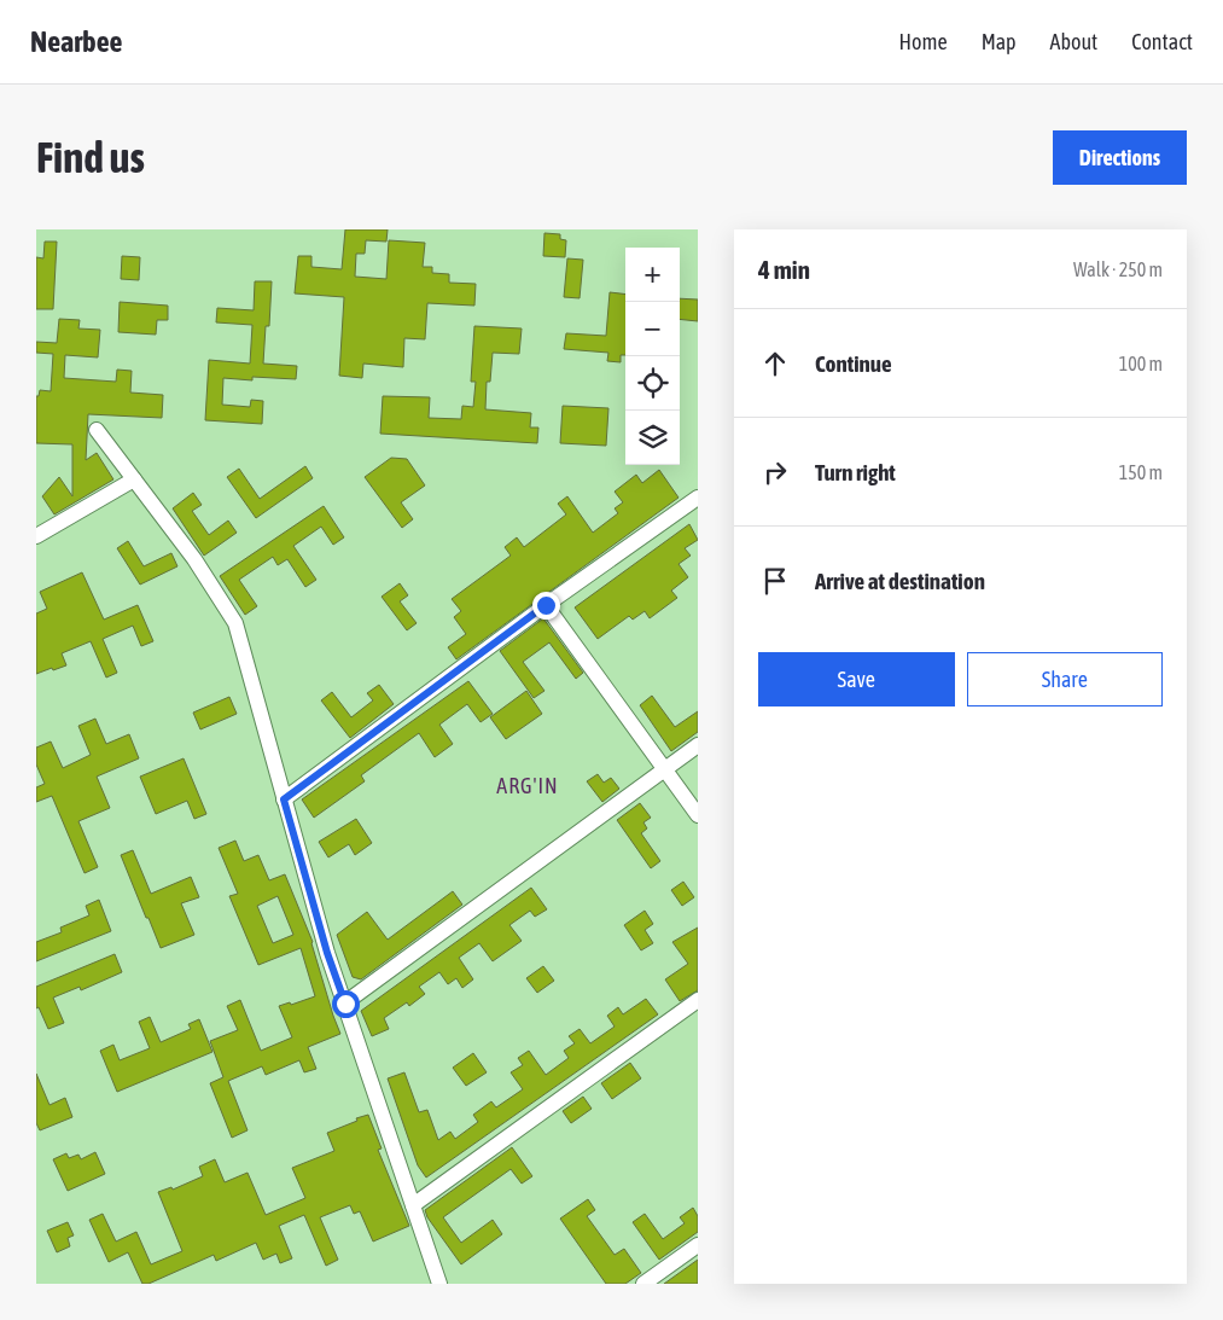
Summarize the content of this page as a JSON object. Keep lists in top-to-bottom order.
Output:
{
  "districts": ["ARG'IN"],
  "page": {
    "header": "Nearbee",
    "nav": [
      "Home",
      "Map",
      "About",
      "Contact"
    ],
    "buttons": [
      "Directions",
      ["Save", "Share"]
    ],
    "title": "Find us",
    "heading": ["4 min", "Walk · 250 m"],
    "map_buttons": ["+", "−"],
    "list": [
      ["Continue", "100 m"],
      ["Turn right", "150 m"],
      "Arrive at destination"
    ]
  }
}
